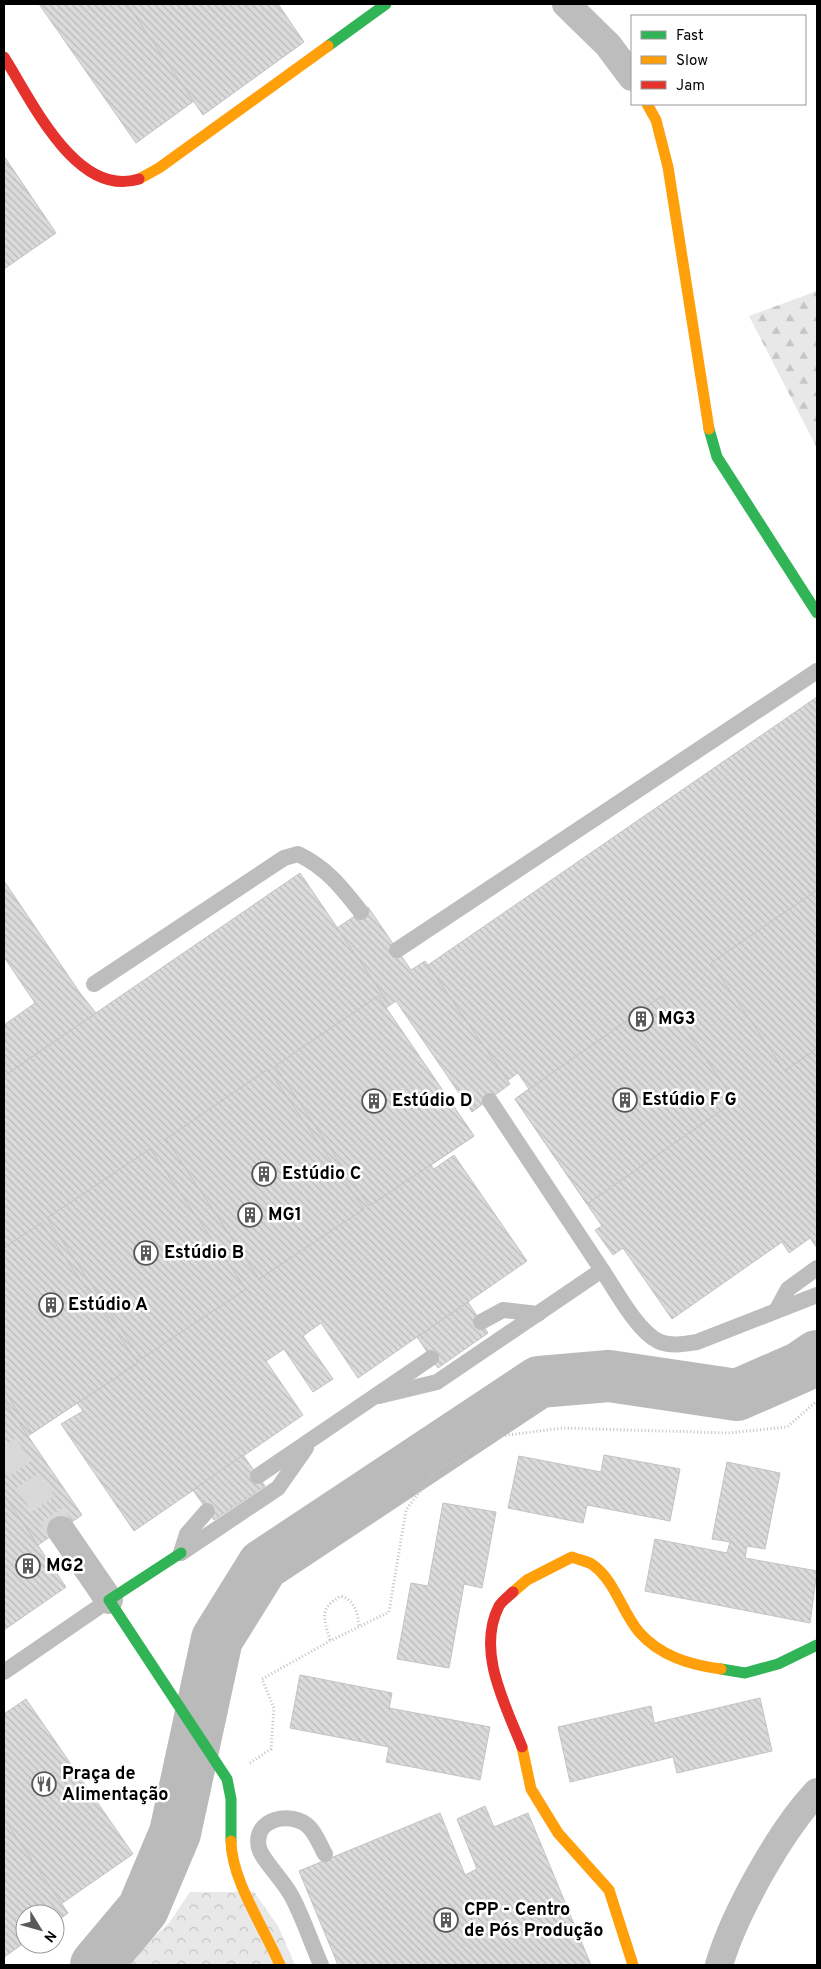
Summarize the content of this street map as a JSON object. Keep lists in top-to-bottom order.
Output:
{
  "places": {
    "building": [
      "MG3",
      "Estúdio F G",
      "Estúdio D",
      "Estúdio C",
      "MG1",
      "Estúdio B",
      "Estúdio A",
      "MG2",
      "CPP - Centro de Pós Produção"
    ],
    "restaurant": ["Praça de Alimentação"]
  },
  "legend": ["Fast", "Slow", "Jam"],
  "north": "bottom right"
}
